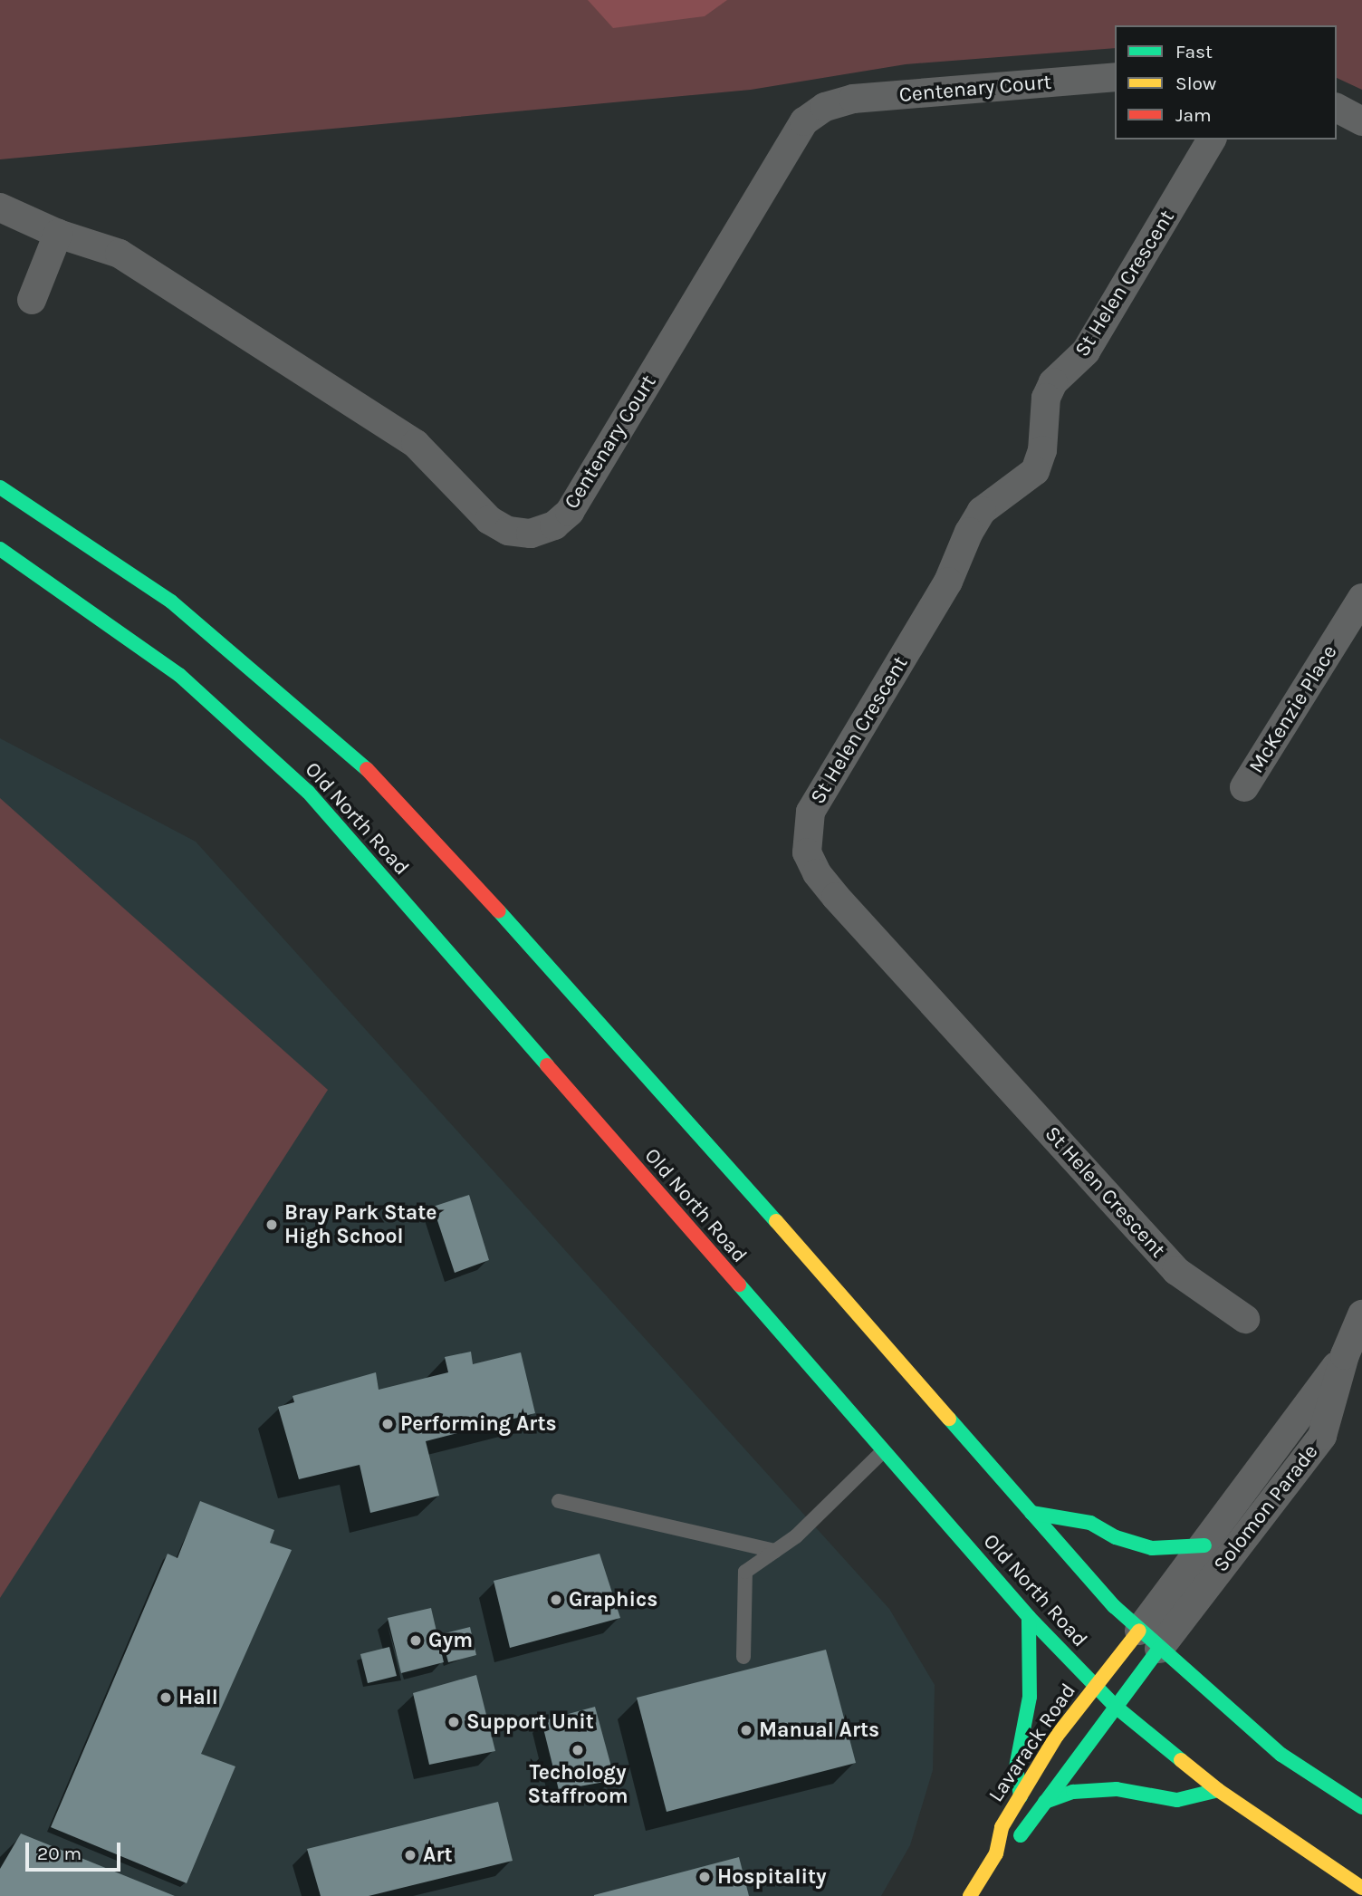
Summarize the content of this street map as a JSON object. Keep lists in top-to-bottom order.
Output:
{
  "streets": {
    "main road": ["Old North Road", "Lavarack Road"],
    "street": [
      "Centenary Court",
      "St Helen Crescent",
      "McKenzie Place",
      "Solomon Parade"
    ]
  },
  "crossings": [
    ["Old North Road", "Solomon Parade"],
    ["Old North Road", "Lavarack Road"],
    ["Solomon Parade", "Lavarack Road"]
  ],
  "places": [
    "Bray Park State High School",
    "Performing Arts",
    "Graphics",
    "Gym",
    "Hall",
    "Support Unit",
    "Manual Arts",
    "Techology Staffroom",
    "Art",
    "Hospitality"
  ],
  "legend": ["Fast", "Slow", "Jam"],
  "scale_bar": "20 m"
}
